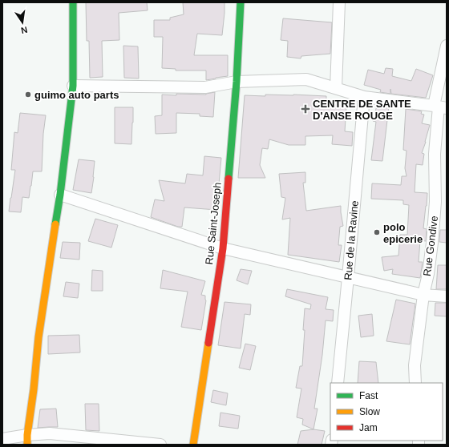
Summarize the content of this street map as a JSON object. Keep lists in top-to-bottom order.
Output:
{
  "streets": {
    "street": ["Rue Saint-Joseph", "Rue de la Ravine", "Rue Gondive"]
  },
  "places": {
    "other": ["guimo auto parts", "polo epicerie"],
    "health": ["CENTRE DE SANTE D'ANSE ROUGE"]
  },
  "legend": ["Fast", "Slow", "Jam"],
  "north": "bottom"
}
